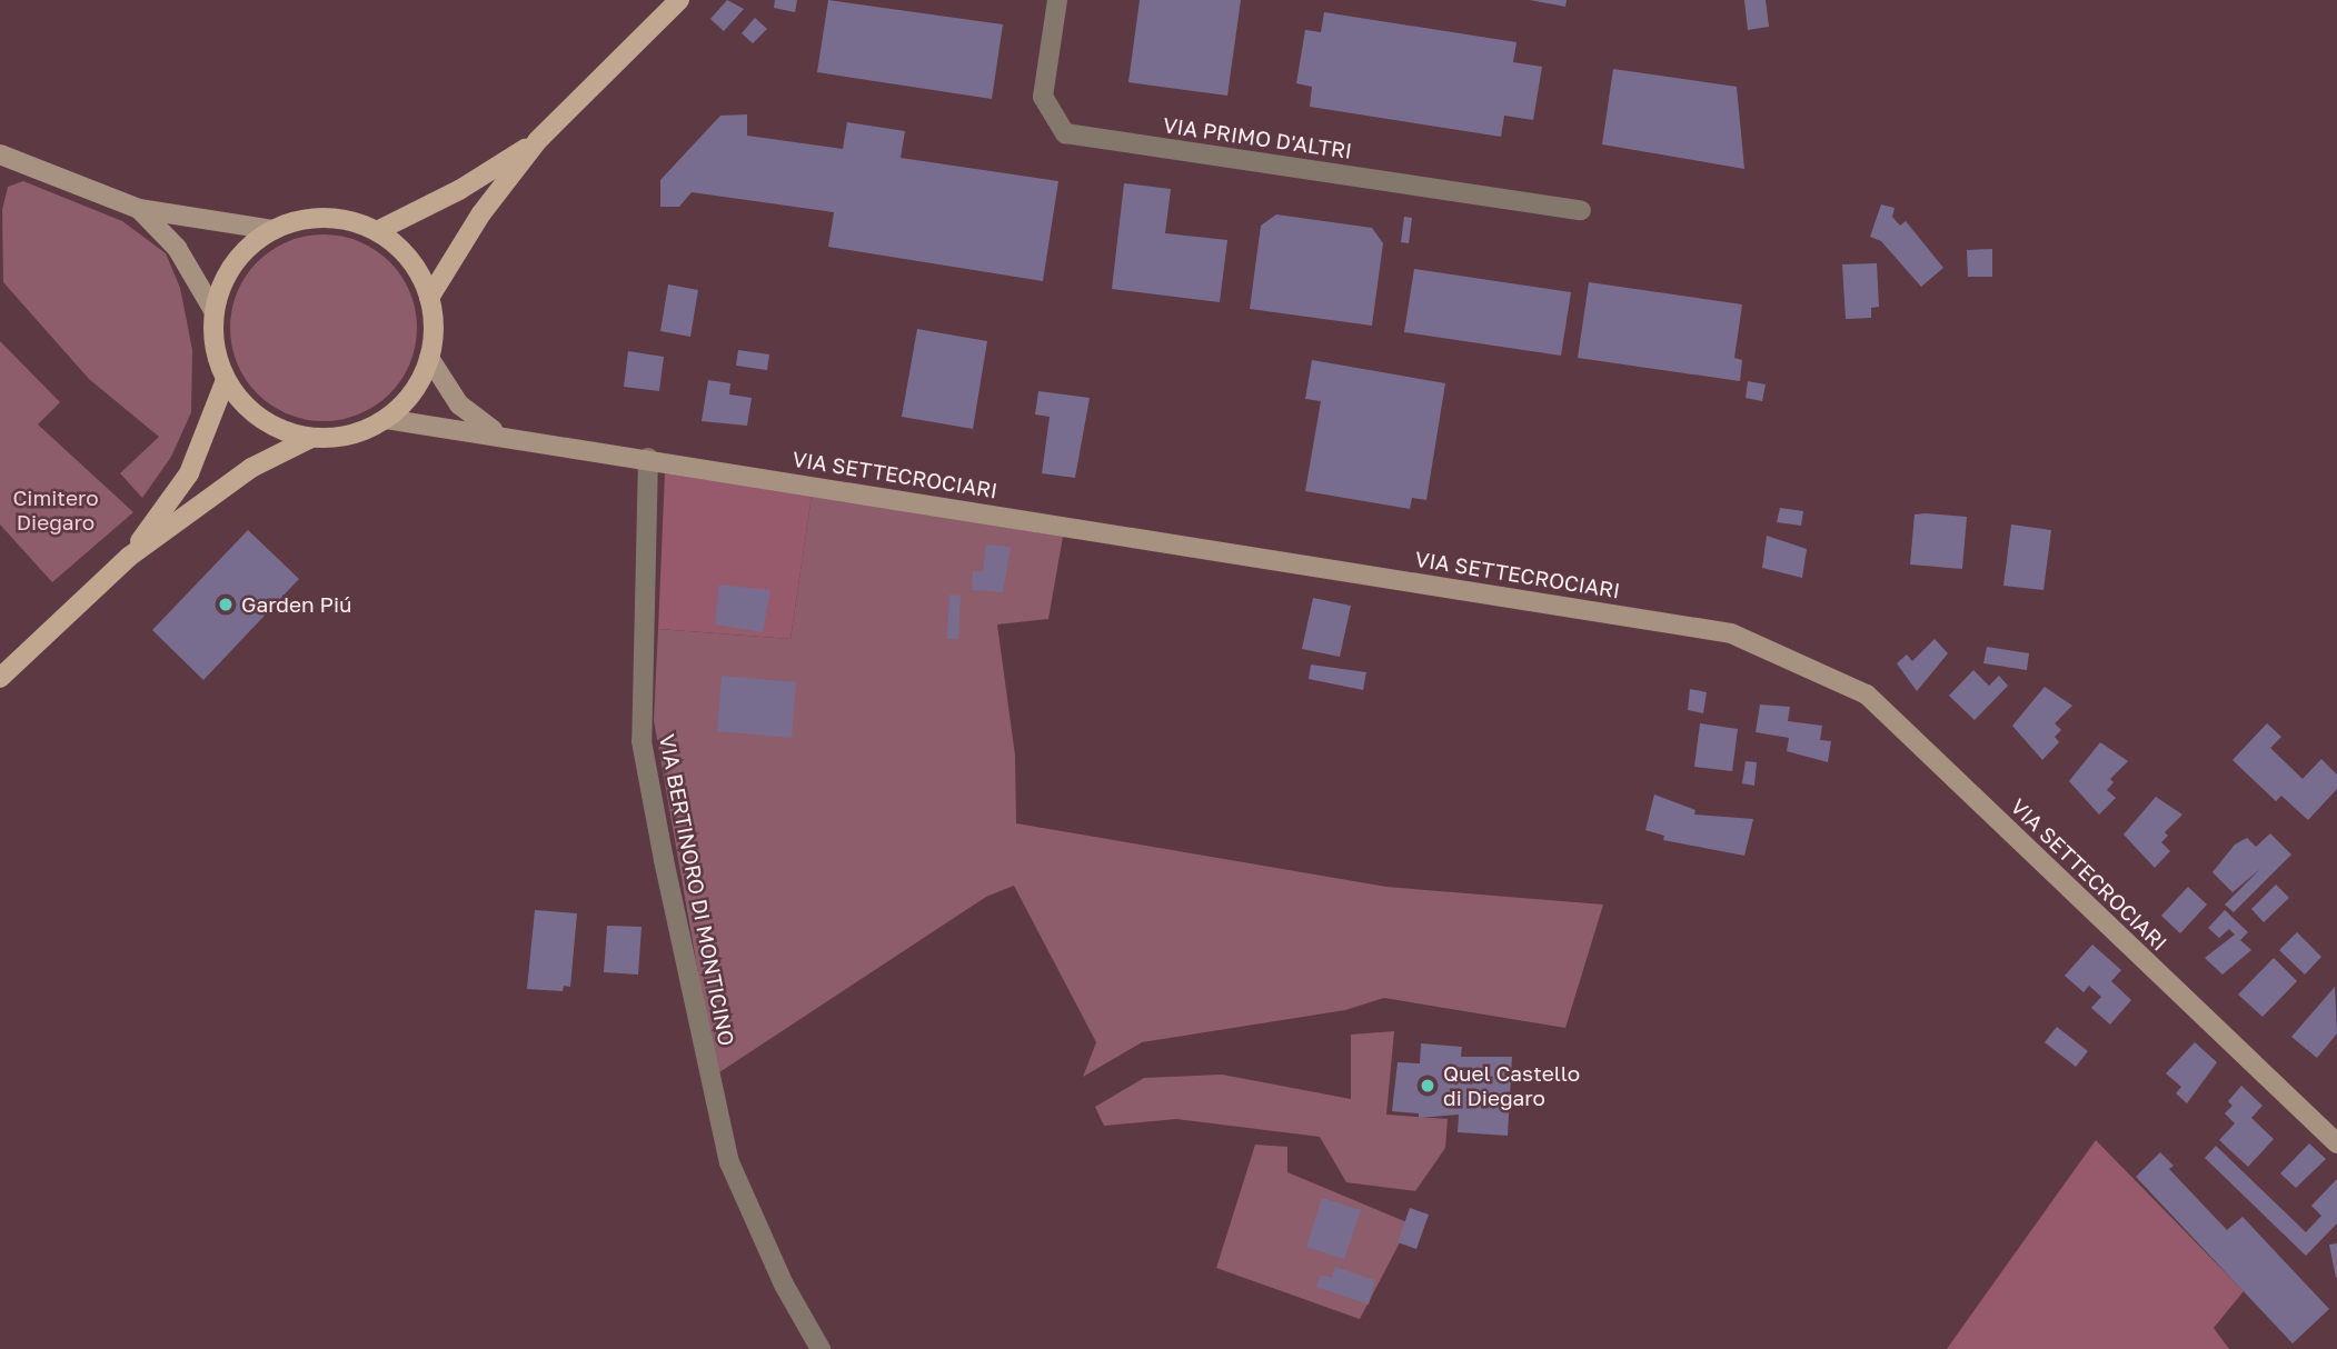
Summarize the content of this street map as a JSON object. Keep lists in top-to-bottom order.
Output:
{
  "streets": {
    "main road": ["VIA SETTECROCIARI"],
    "street": ["VIA PRIMO D'ALTRI", "VIA BERTINORO DI MONTICINO"]
  },
  "crossings": [
    ["VIA SETTECROCIARI", "VIA BERTINORO DI MONTICINO"]
  ],
  "parks": ["Cimitero Diegaro"],
  "places": ["Garden Piú", "Quel Castello di Diegaro"]
}
